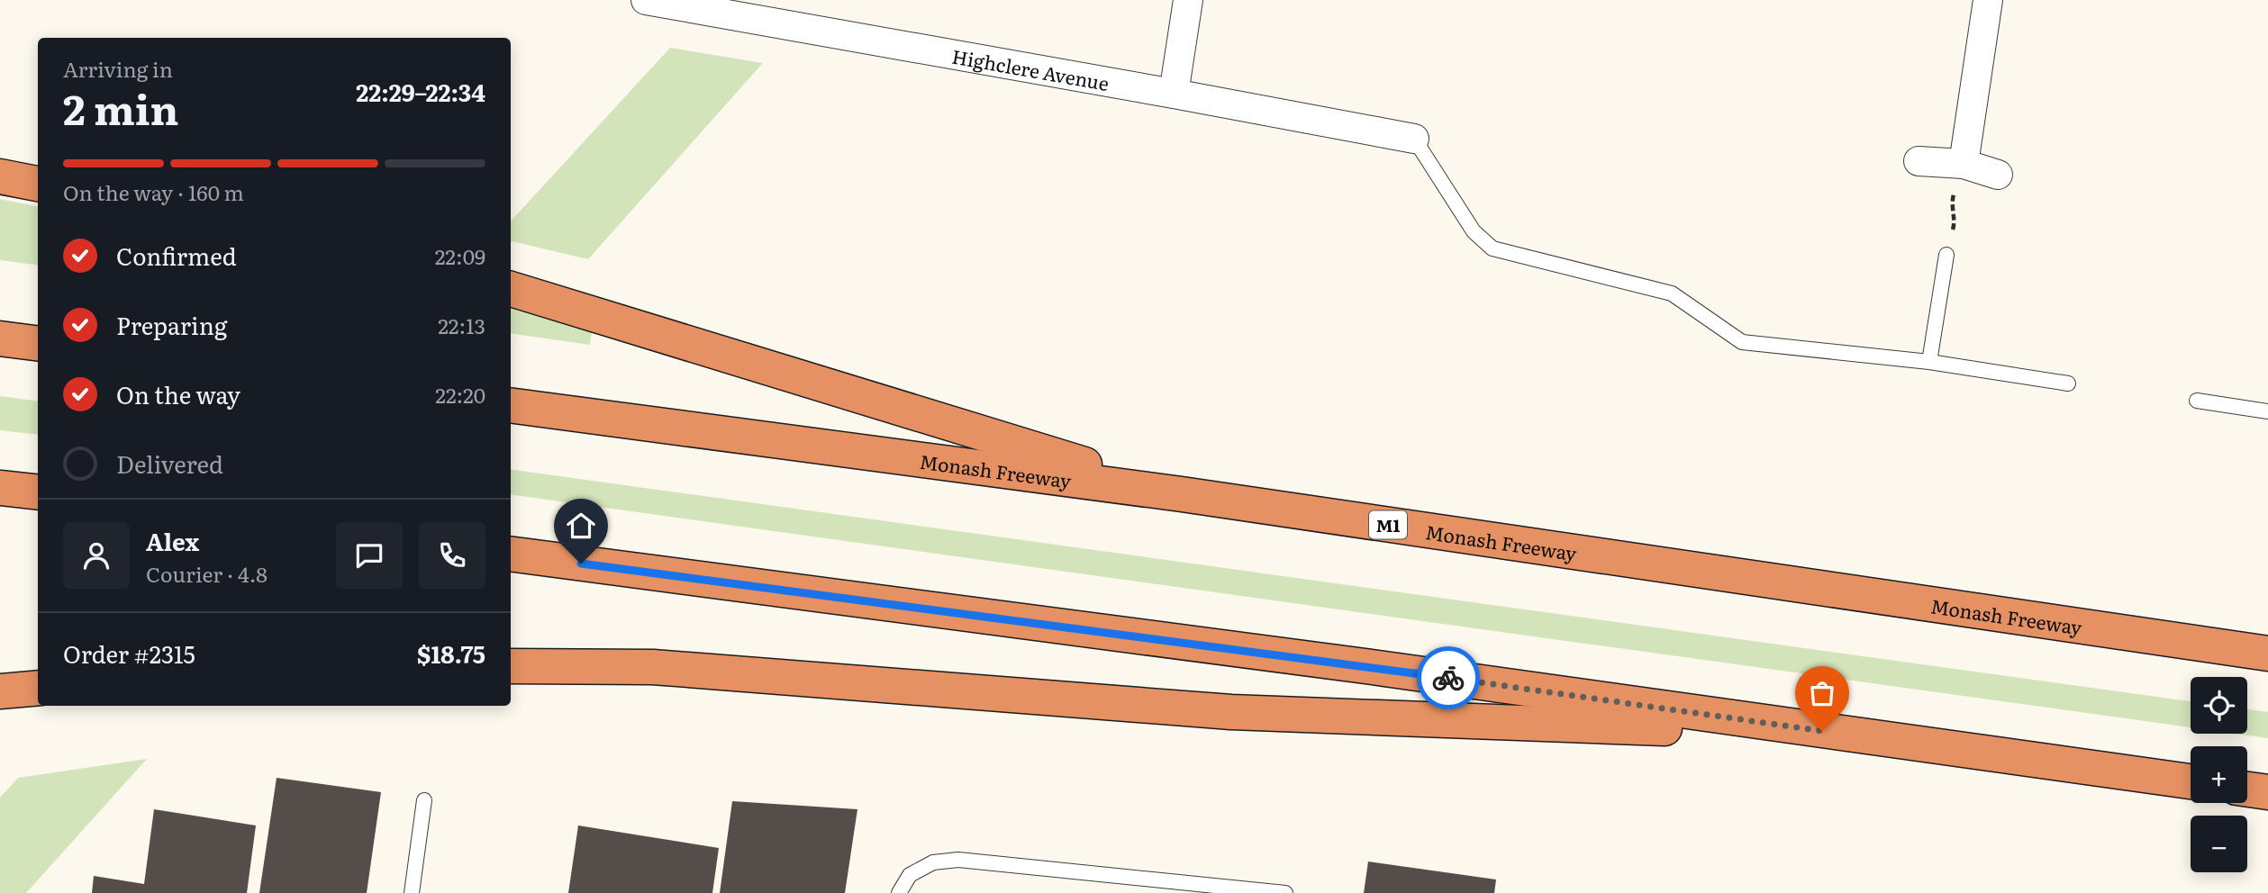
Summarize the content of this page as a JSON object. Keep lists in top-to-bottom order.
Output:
{
  "streets": {
    "highway": ["Monash Freeway", "M1"],
    "street": ["Highclere Avenue"]
  },
  "page": {
    "heading": ["2 min", "Arriving in", "22:29–22:34"],
    "panel": [
      "Alex",
      "Courier · 4.8",
      "Order #2315",
      "$18.75"
    ],
    "bar": "On the way · 160 m",
    "list": [
      ["Confirmed", "22:09"],
      ["Preparing", "22:13"],
      ["On the way", "22:20"],
      "Delivered"
    ],
    "map_buttons": ["+", "−"]
  }
}
